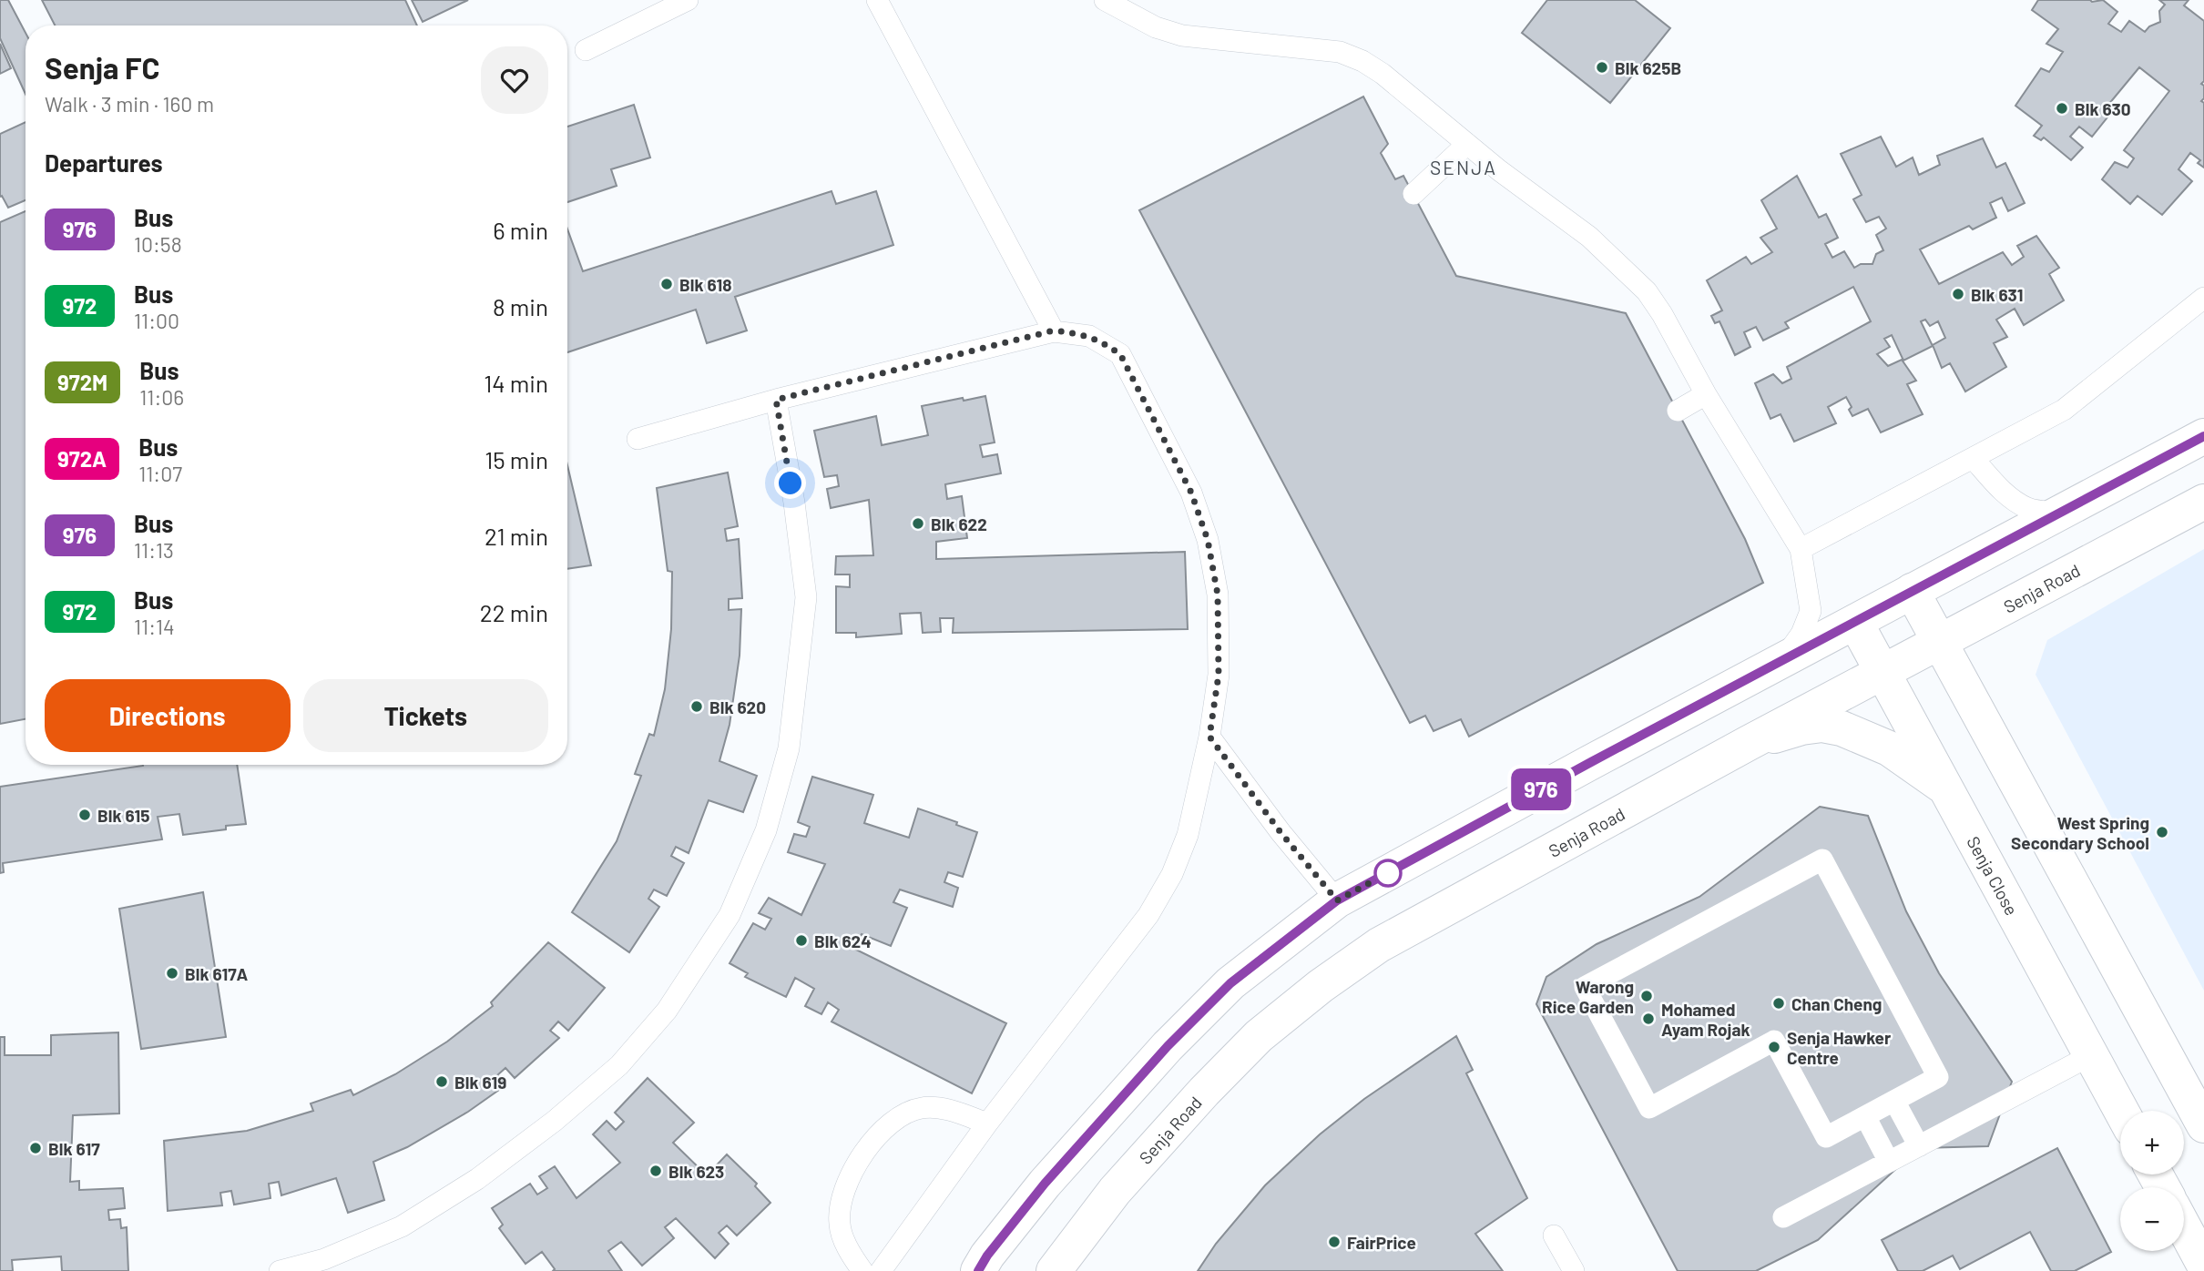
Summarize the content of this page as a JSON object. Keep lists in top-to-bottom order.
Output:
{
  "streets": {
    "street": ["Senja Road", "Senja Close"]
  },
  "crossings": [
    ["Senja Road", "Senja Close"]
  ],
  "districts": ["SENJA"],
  "places": [
    "Blk 625B",
    "Blk 630",
    "Blk 618",
    "Blk 631",
    "Blk 622",
    "Blk 620",
    "Blk 615",
    "West Spring Secondary School",
    "Blk 624",
    "Blk 617A",
    "Warong Rice Garden",
    "Chan Cheng",
    "Mohamed Ayam Rojak",
    "Senja Hawker Centre",
    "Blk 619",
    "Blk 617",
    "Blk 623",
    "FairPrice"
  ],
  "lines": ["bus line 976"],
  "page": {
    "on_map": "976",
    "heading": [
      ["Senja FC", "Walk · 3 min · 160 m"],
      "Departures"
    ],
    "list": [
      {
        "mark": "976",
        "name": "Bus",
        "note": "10:58",
        "value": "6 min"
      },
      {
        "mark": "972",
        "name": "Bus",
        "note": "11:00",
        "value": "8 min"
      },
      {
        "mark": "972M",
        "name": "Bus",
        "note": "11:06",
        "value": "14 min"
      },
      {
        "mark": "972A",
        "name": "Bus",
        "note": "11:07",
        "value": "15 min"
      },
      {
        "mark": "976",
        "name": "Bus",
        "note": "11:13",
        "value": "21 min"
      },
      {
        "mark": "972",
        "name": "Bus",
        "note": "11:14",
        "value": "22 min"
      }
    ],
    "buttons": ["Directions", "Tickets"],
    "map_buttons": ["+", "−"]
  }
}
